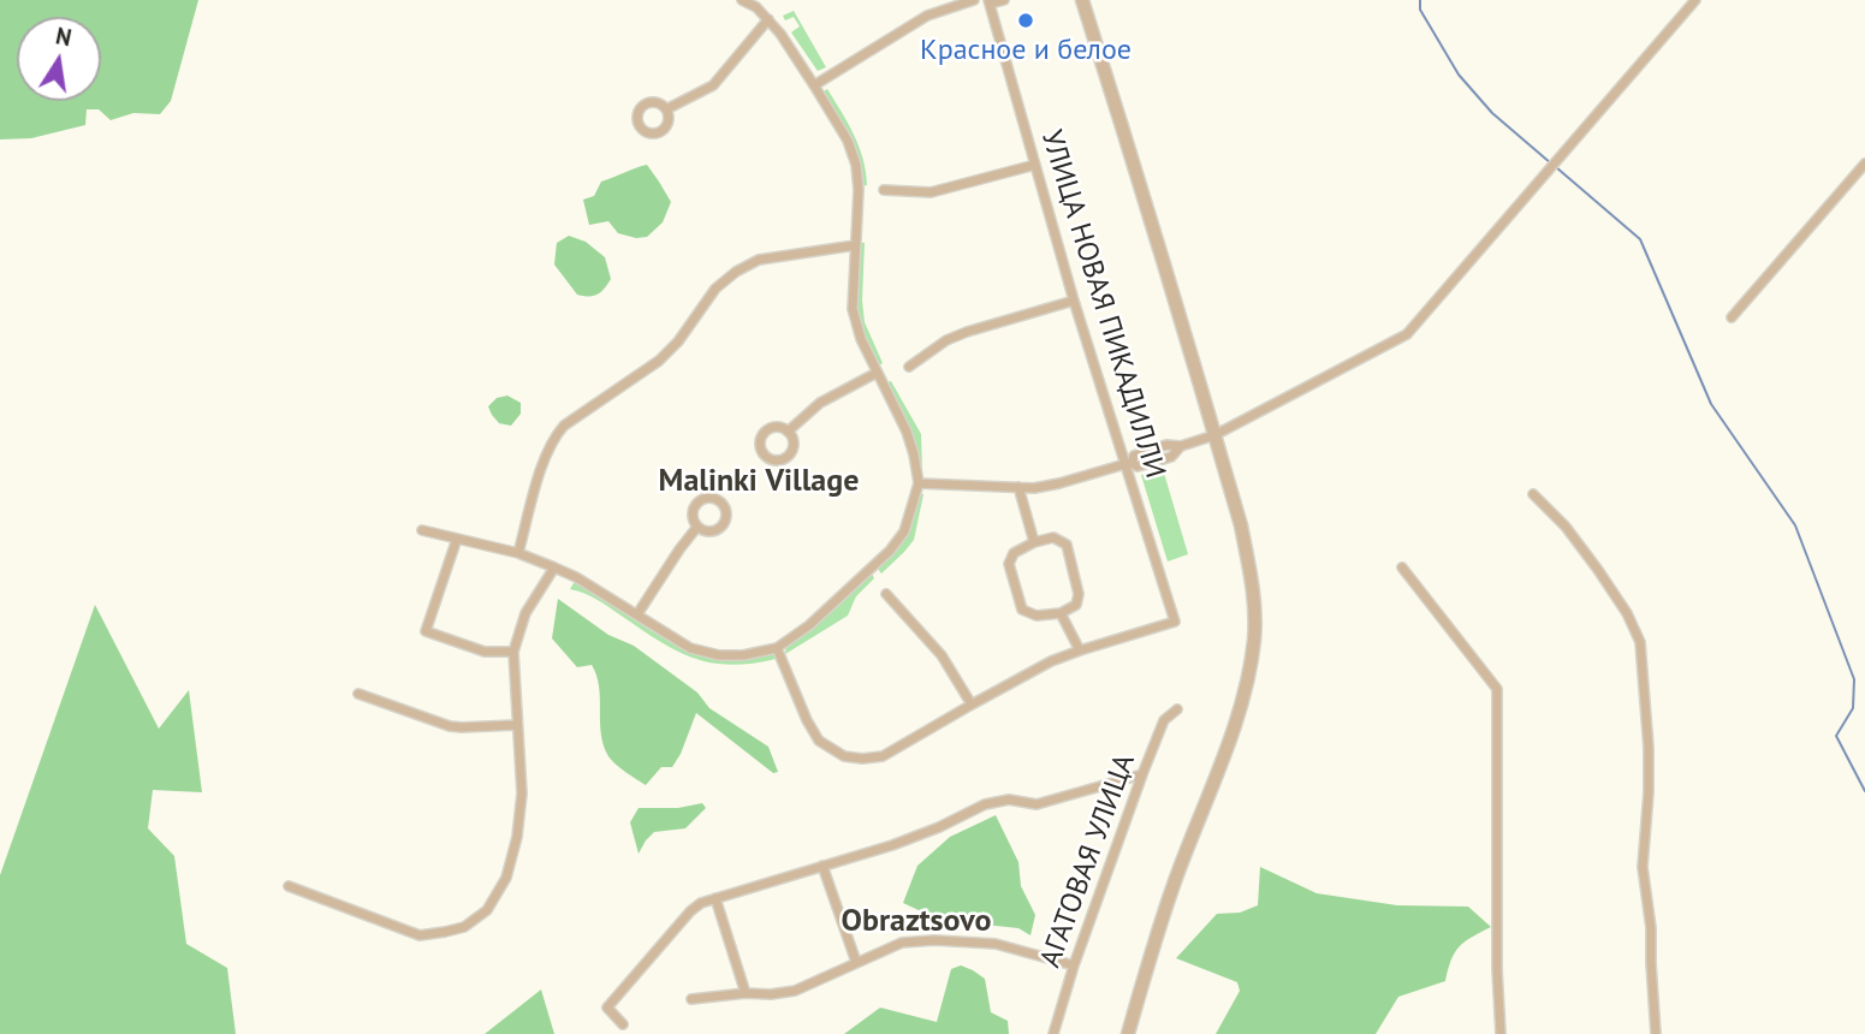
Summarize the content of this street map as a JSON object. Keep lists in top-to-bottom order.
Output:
{
  "streets": {
    "street": ["УЛИЦА НОВАЯ ПИКАДИЛЛИ", "АГАТОВАЯ УЛИЦА"]
  },
  "districts": ["Malinki Village", "Obraztsovo"],
  "places": ["Красное и белое"],
  "north": "top"
}
